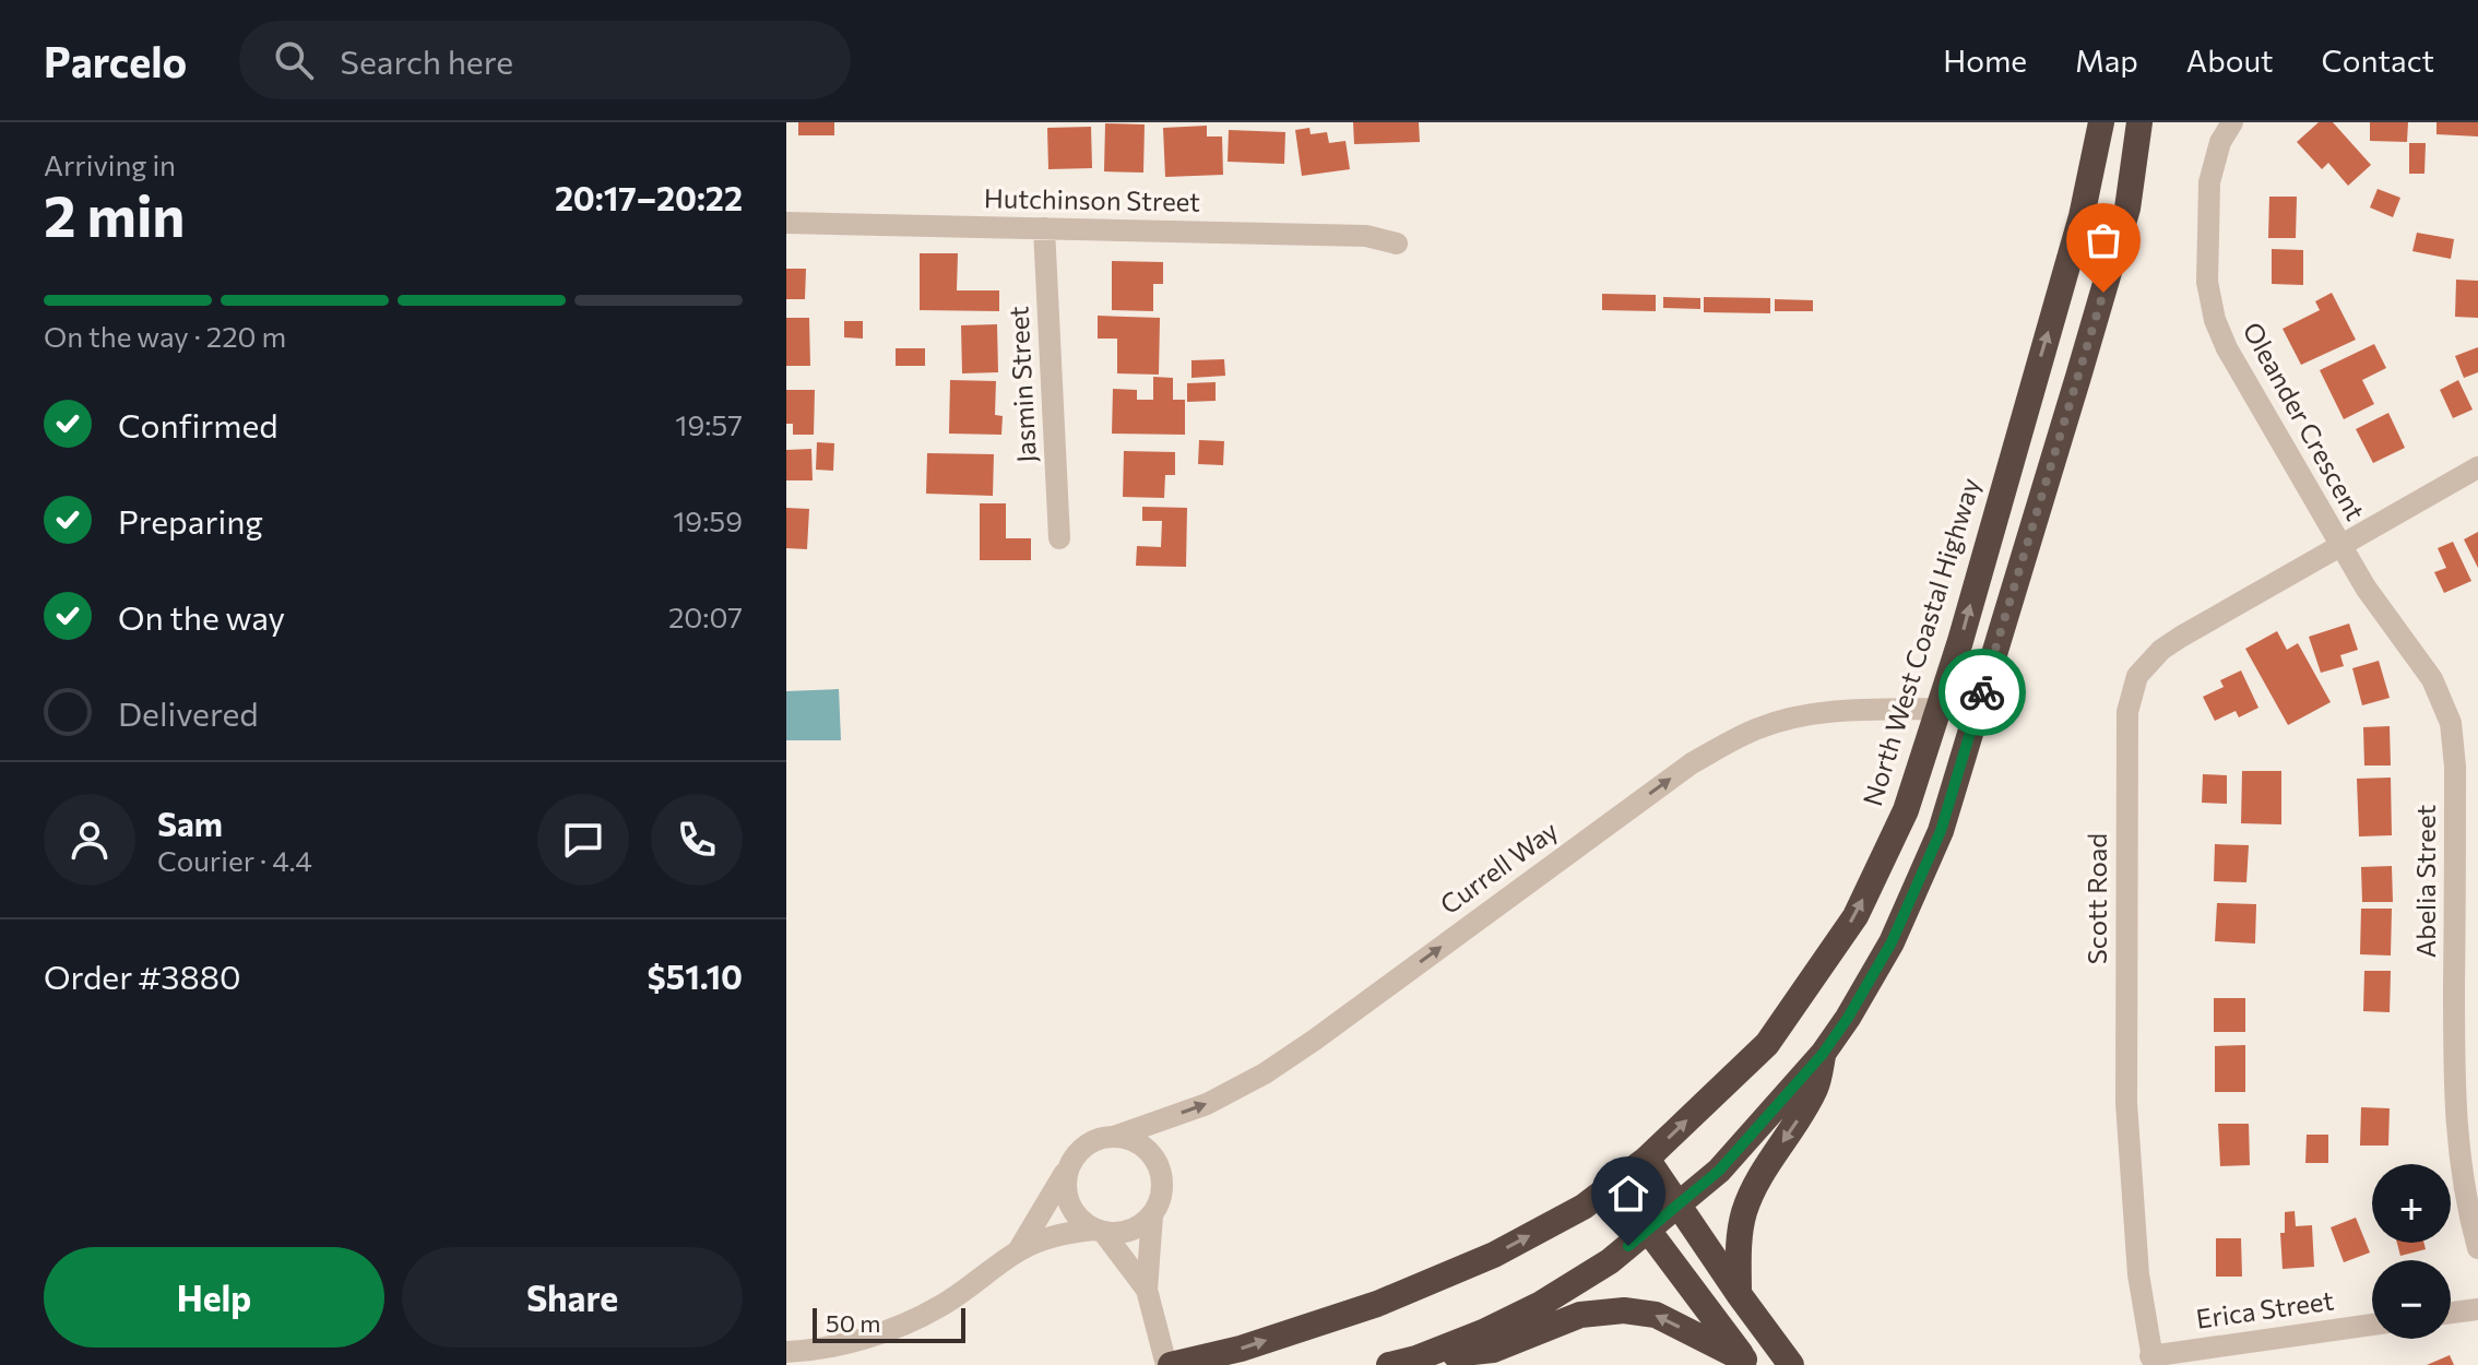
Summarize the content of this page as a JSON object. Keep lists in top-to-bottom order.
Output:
{
  "streets": {
    "highway": ["North West Coastal Highway"],
    "street": [
      "Hutchinson Street",
      "Jasmin Street",
      "Oleander Crescent",
      "Currell Way",
      "Abelia Street",
      "Scott Road",
      "Erica Street"
    ]
  },
  "crossings": [
    ["Hutchinson Street", "Jasmin Street"],
    ["Oleander Crescent", "Abelia Street"],
    ["Oleander Crescent", "Scott Road"],
    ["North West Coastal Highway", "Currell Way"],
    ["Abelia Street", "Scott Road"],
    ["Scott Road", "Erica Street"]
  ],
  "one_way": ["Currell Way"],
  "scale_bar": "50 m",
  "page": {
    "header": "Parcelo",
    "search": "Search here",
    "nav": [
      "Home",
      "Map",
      "About",
      "Contact"
    ],
    "heading": ["2 min", "Arriving in", "20:17–20:22"],
    "panel": [
      "Sam",
      "Courier · 4.4",
      "Order #3880",
      "$51.10"
    ],
    "bar": "On the way · 220 m",
    "list": [
      ["Confirmed", "19:57"],
      ["Preparing", "19:59"],
      ["On the way", "20:07"],
      "Delivered"
    ],
    "map_buttons": ["+", "−"],
    "buttons": ["Help", "Share"],
    "scale": "50 m"
  }
}
